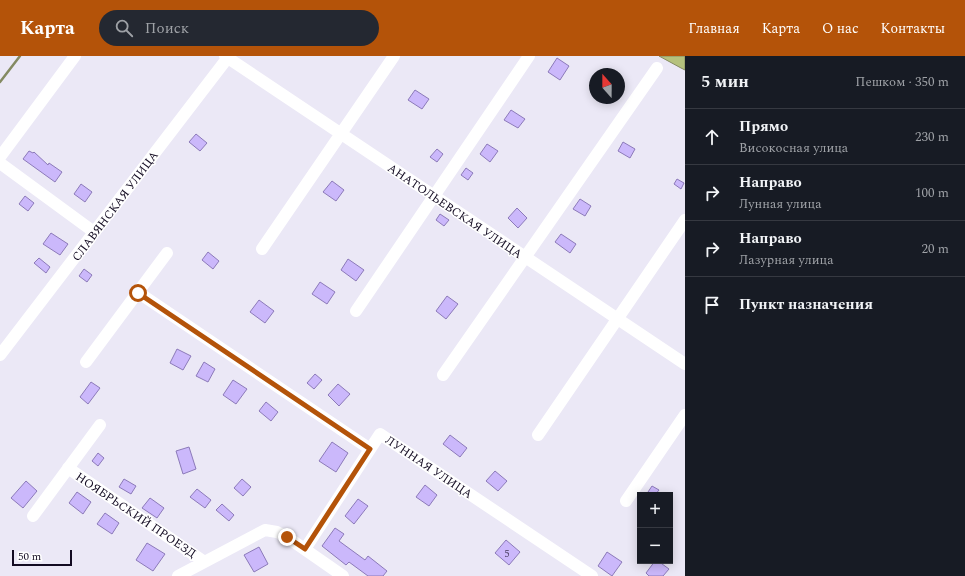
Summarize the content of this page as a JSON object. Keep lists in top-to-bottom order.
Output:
{
  "streets": {
    "street": [
      "СЛАВЯНСКАЯ УЛИЦА",
      "АНАТОЛЬЕВСКАЯ УЛИЦА",
      "ЛУННАЯ УЛИЦА",
      "НОЯБРЬСКИЙ ПРОЕЗД"
    ]
  },
  "crossings": [
    ["СЛАВЯНСКАЯ УЛИЦА", "АНАТОЛЬЕВСКАЯ УЛИЦА"]
  ],
  "house_numbers": ["5"],
  "scale_bar": "50 m",
  "north": "top",
  "page": {
    "header": "Карта",
    "search": "Поиск",
    "nav": [
      "Главная",
      "Карта",
      "О нас",
      "Контакты"
    ],
    "heading": ["5 мин", "Пешком · 350 m"],
    "list": [
      ["Прямо", "Високосная улица", "230 m"],
      ["Направо", "Лунная улица", "100 m"],
      ["Направо", "Лазурная улица", "20 m"],
      "Пункт назначения"
    ],
    "map_buttons": ["+", "−"],
    "scale": "50 m"
  }
}
